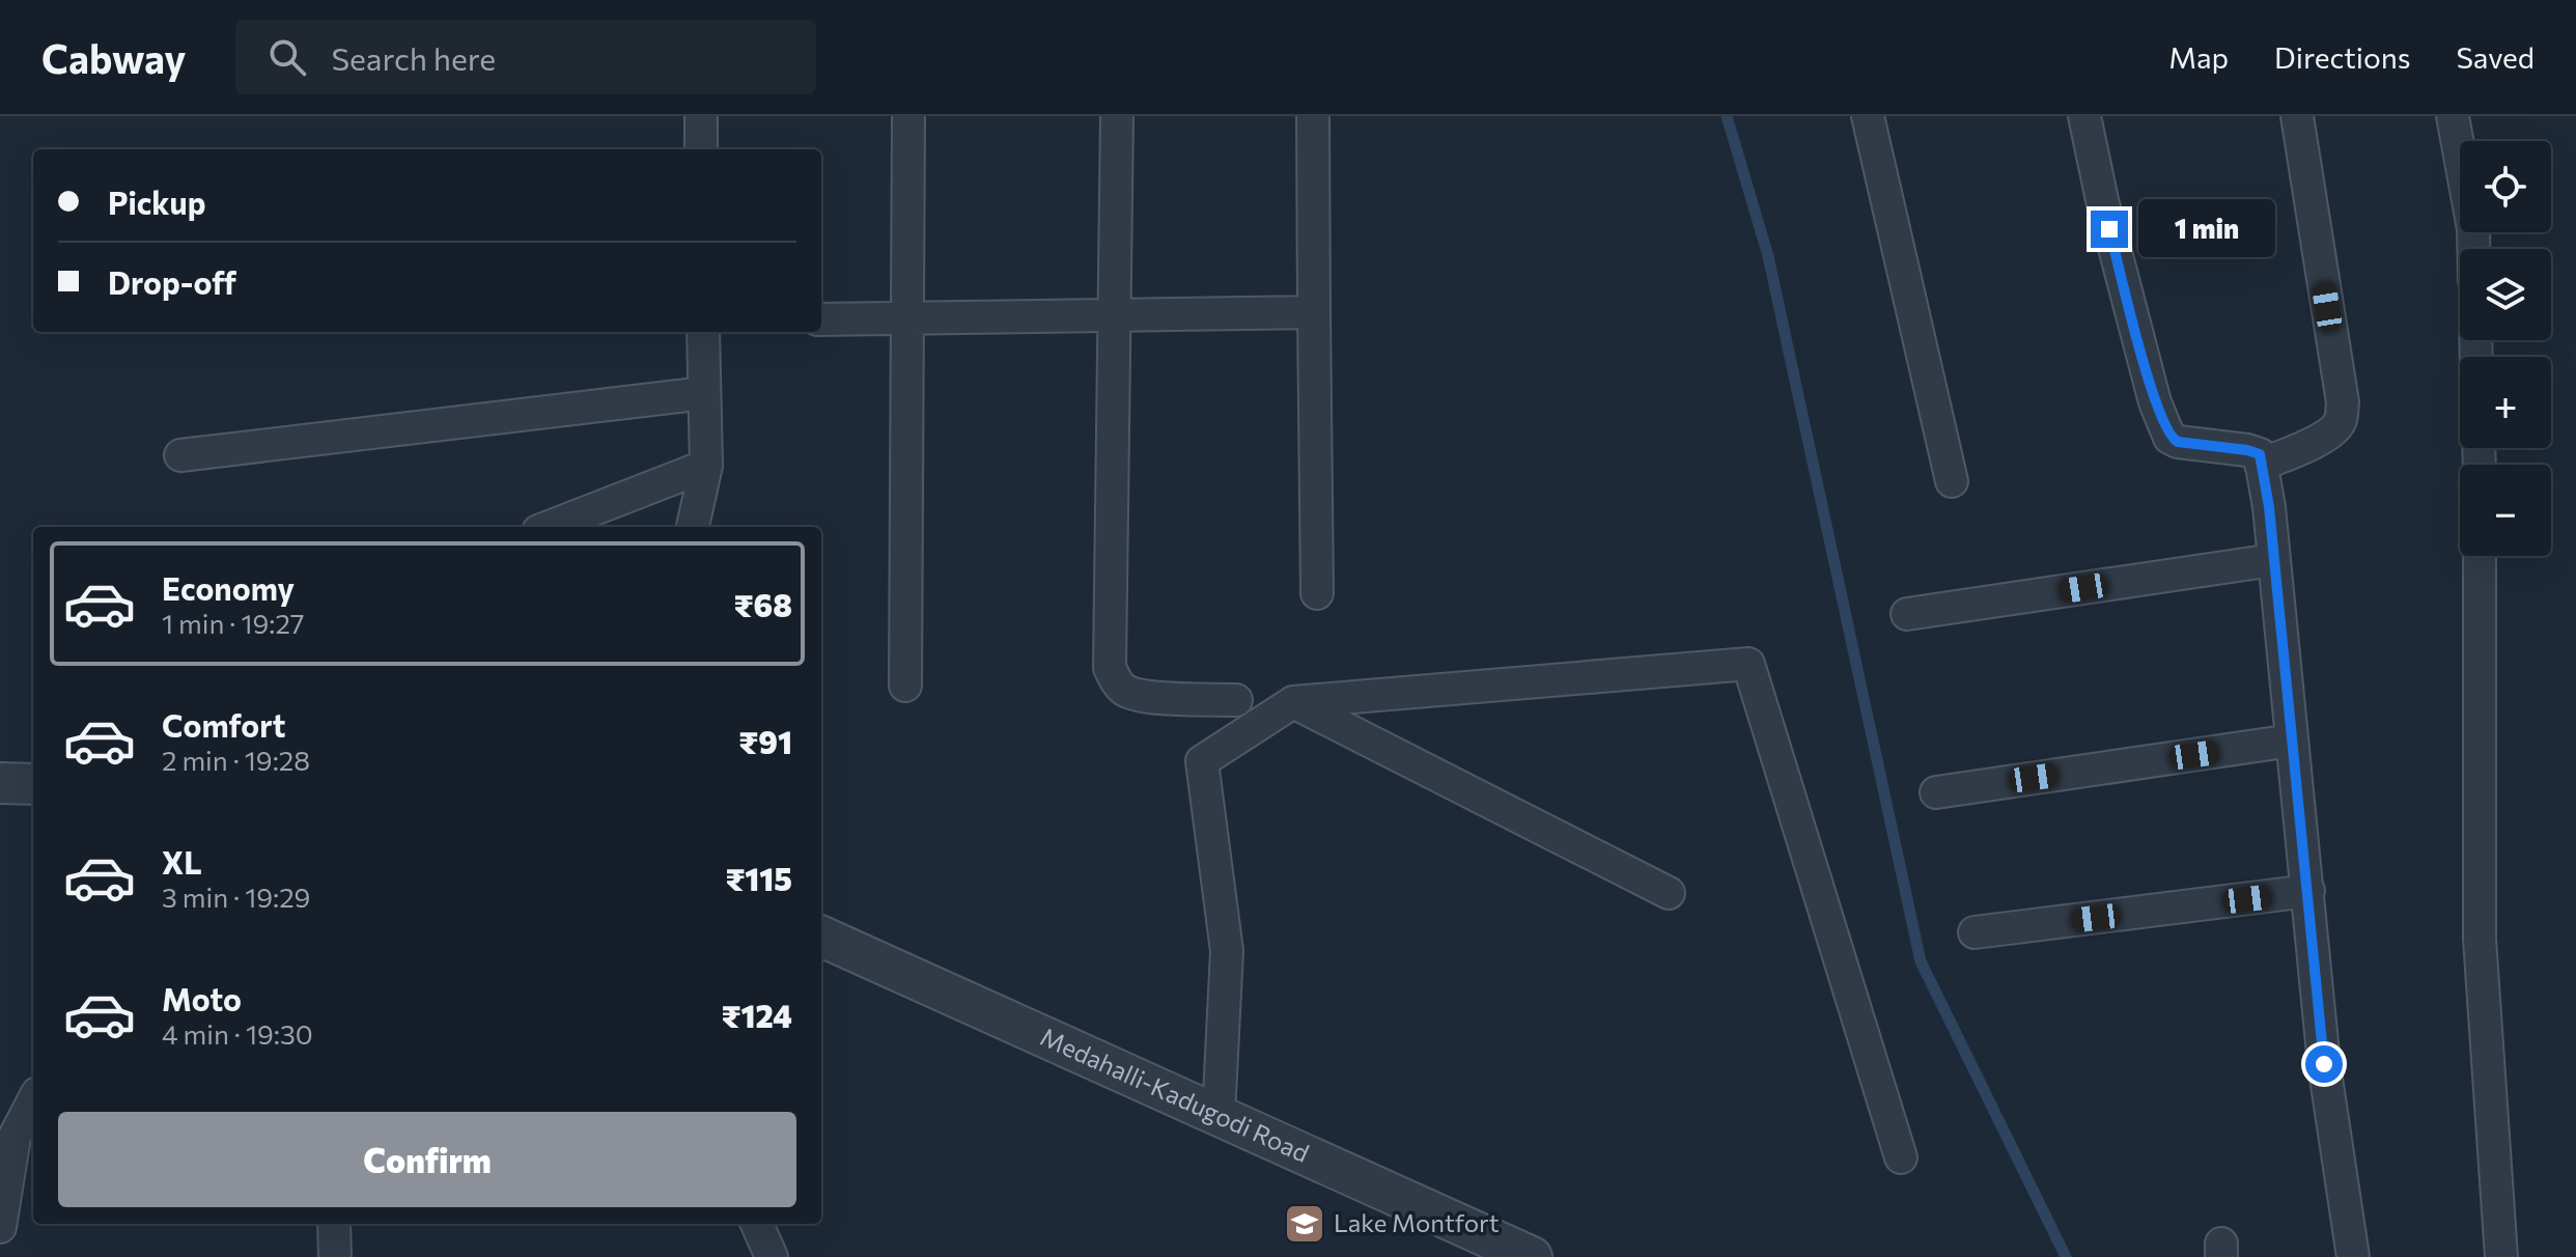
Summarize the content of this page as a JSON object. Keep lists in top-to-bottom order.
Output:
{
  "streets": {
    "street": ["Medahalli-Kadugodi Road"]
  },
  "places": {
    "school or university": ["Lake Montfort"]
  },
  "page": {
    "header": "Cabway",
    "search": "Search here",
    "nav": ["Map", "Directions", "Saved"],
    "map_buttons": ["+", "−"],
    "banner": ["Pickup", "Drop-off"],
    "bubble": "1 min",
    "list": [
      {
        "name": "Economy",
        "note": "1 min · 19:27",
        "value": "₹68"
      },
      {
        "name": "Comfort",
        "note": "2 min · 19:28",
        "value": "₹91"
      },
      {
        "name": "XL",
        "note": "3 min · 19:29",
        "value": "₹115"
      },
      {
        "name": "Moto",
        "note": "4 min · 19:30",
        "value": "₹124"
      }
    ],
    "buttons": "Confirm"
  }
}
